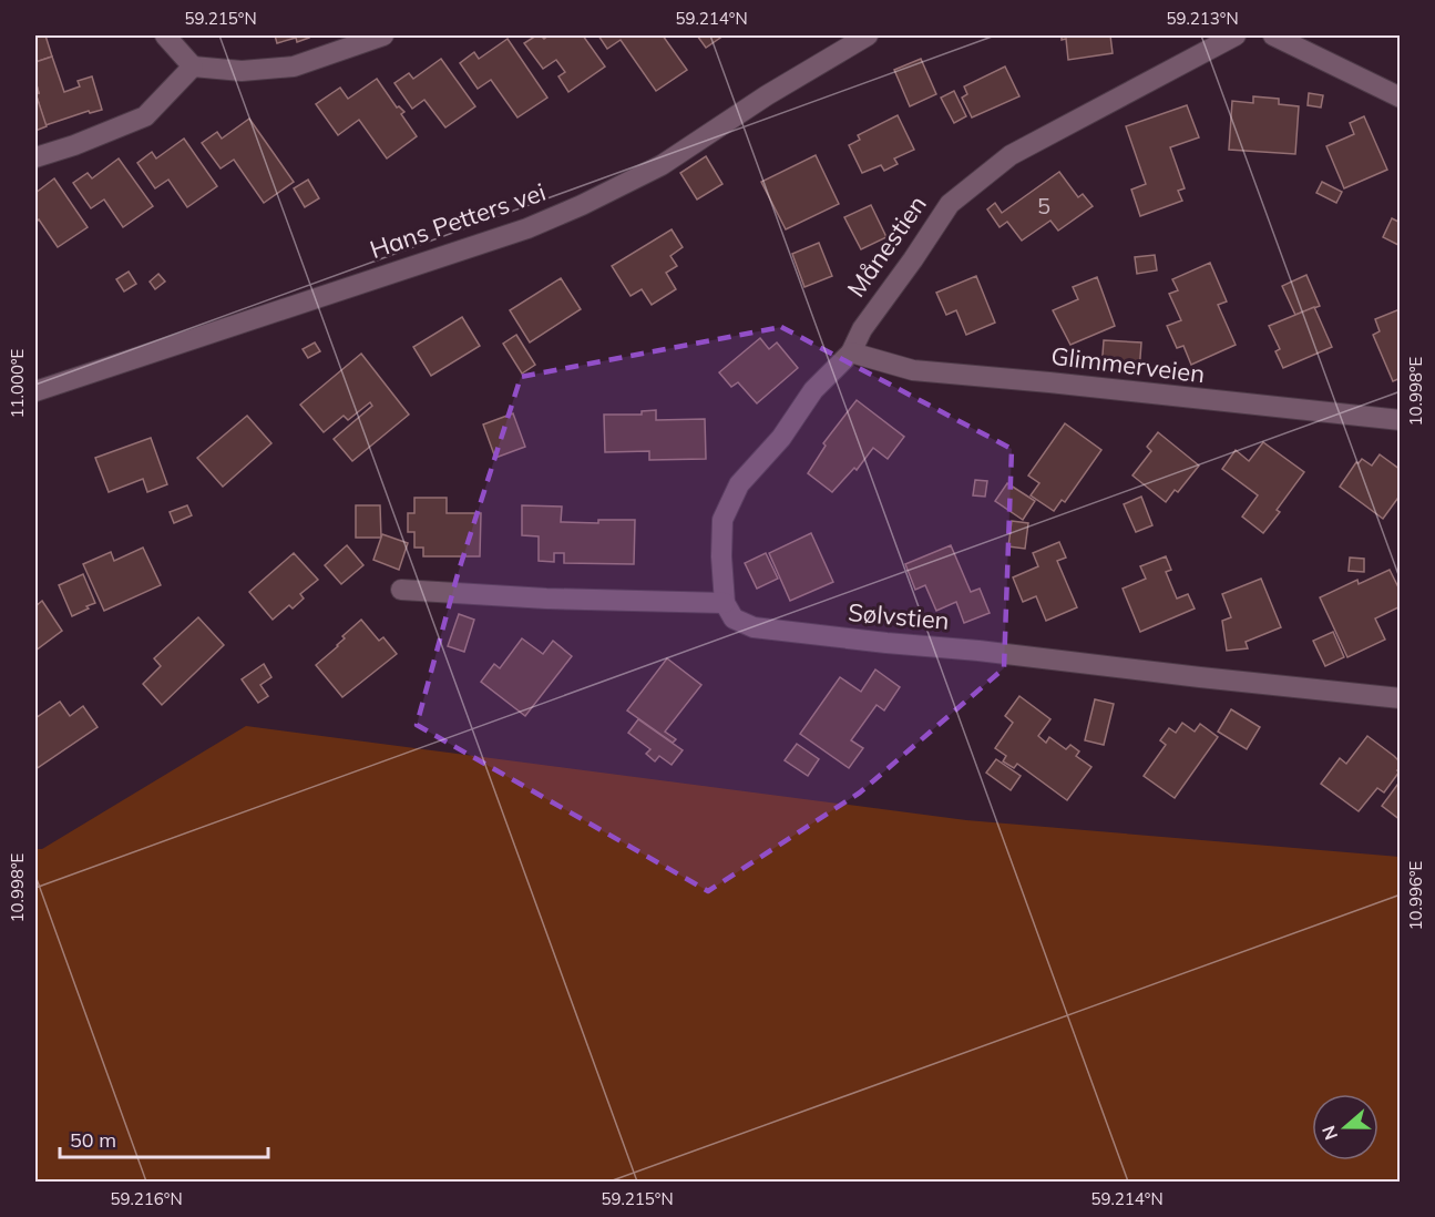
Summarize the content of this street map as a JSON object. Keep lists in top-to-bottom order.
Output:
{
  "streets": {
    "street": [
      "Hans Petters vei",
      "Månestien",
      "Glimmerveien",
      "Sølvstien"
    ]
  },
  "crossings": [
    ["Månestien", "Glimmerveien"],
    ["Månestien", "Sølvstien"]
  ],
  "house_numbers": ["5"],
  "scale_bar": "50 m",
  "north": "left",
  "coordinates": [
    "59.215°N",
    "59.214°N",
    "59.213°N",
    "11.000°E",
    "10.998°E",
    "10.996°E",
    "59.216°N"
  ]
}
